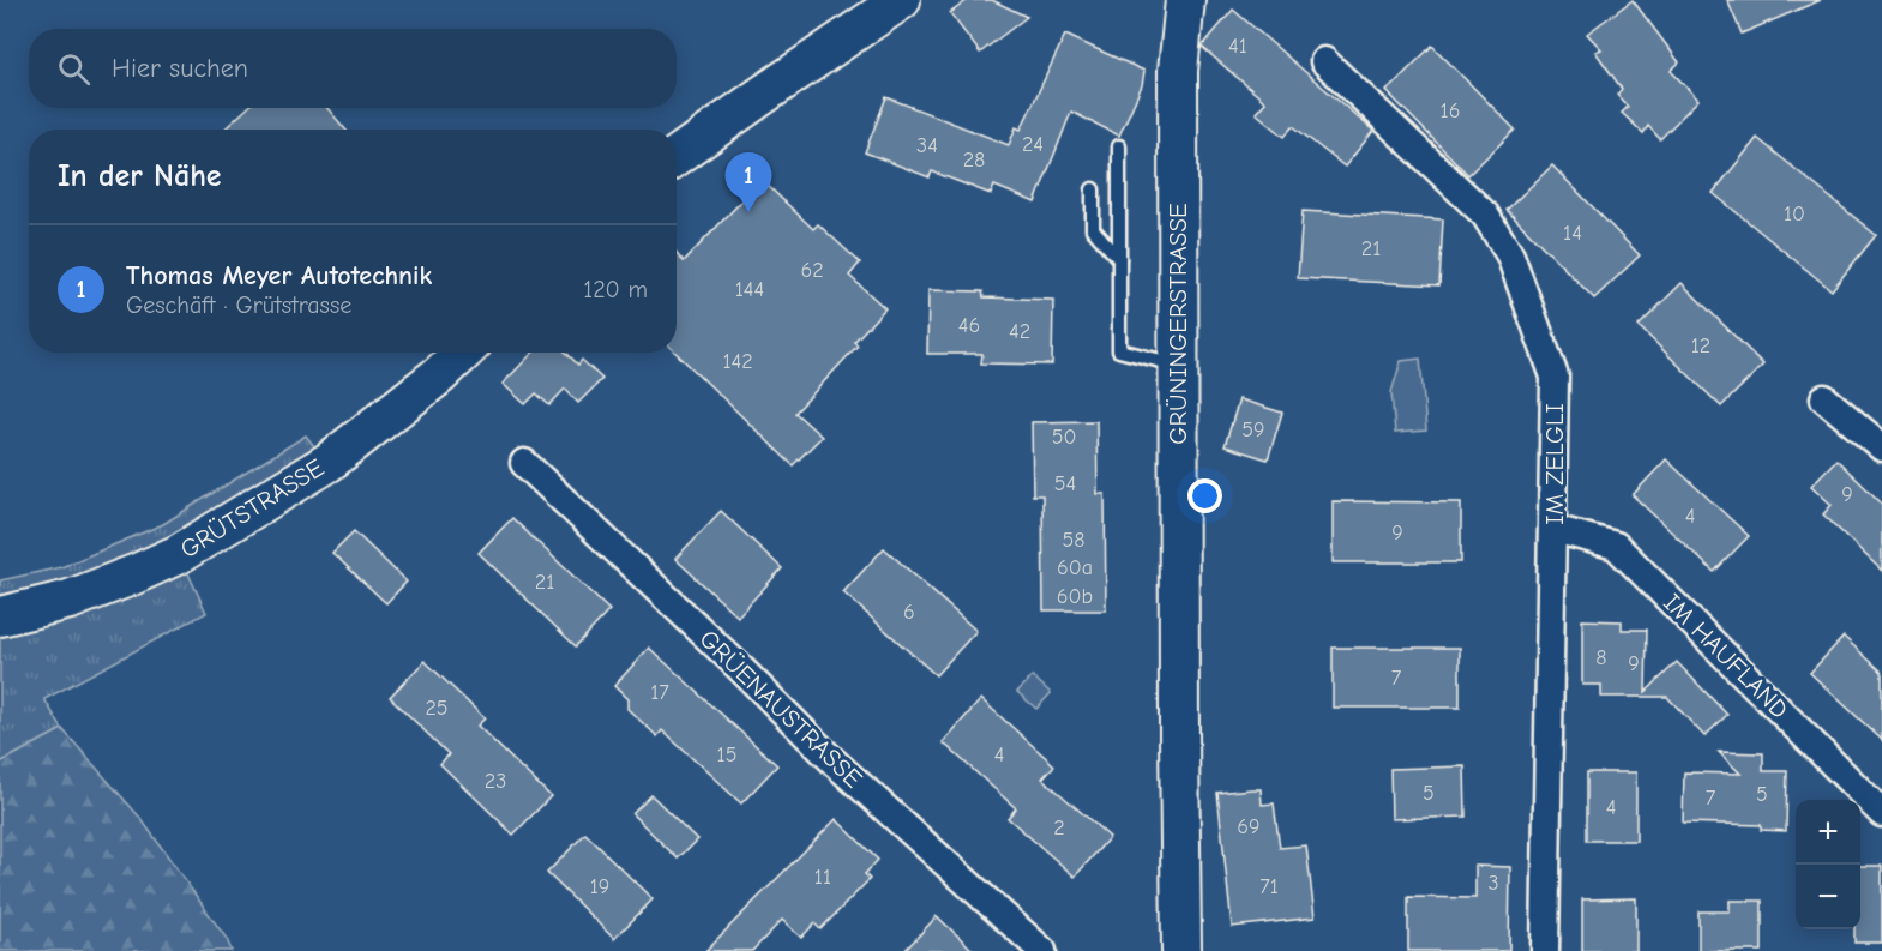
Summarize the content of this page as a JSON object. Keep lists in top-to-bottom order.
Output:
{
  "streets": {
    "main road": ["GRÜNINGERSTRASSE", "GRÜTSTRASSE"],
    "street": ["IM ZELGLI", "IM HAUFLAND", "GRÜENAUSTRASSE"]
  },
  "crossings": [
    ["IM ZELGLI", "IM HAUFLAND"]
  ],
  "house_numbers": [
    "41",
    "16",
    "24",
    "34",
    "28",
    "10",
    "14",
    "21",
    "62",
    "144",
    "46",
    "42",
    "12",
    "142",
    "59",
    "50",
    "54",
    "9",
    "4",
    "9",
    "58",
    "60a",
    "21",
    "60b",
    "6",
    "8",
    "9",
    "7",
    "17",
    "25",
    "15",
    "4",
    "23",
    "5",
    "5",
    "7",
    "4",
    "69",
    "2",
    "11",
    "3",
    "19",
    "71"
  ],
  "page": {
    "search": "Hier suchen",
    "heading": "In der Nähe",
    "pins": "1",
    "list": [
      {
        "mark": "1",
        "name": "Thomas Meyer Autotechnik",
        "note": "Geschäft · Grütstrasse",
        "value": "120 m"
      }
    ],
    "map_buttons": ["+", "−"]
  }
}
